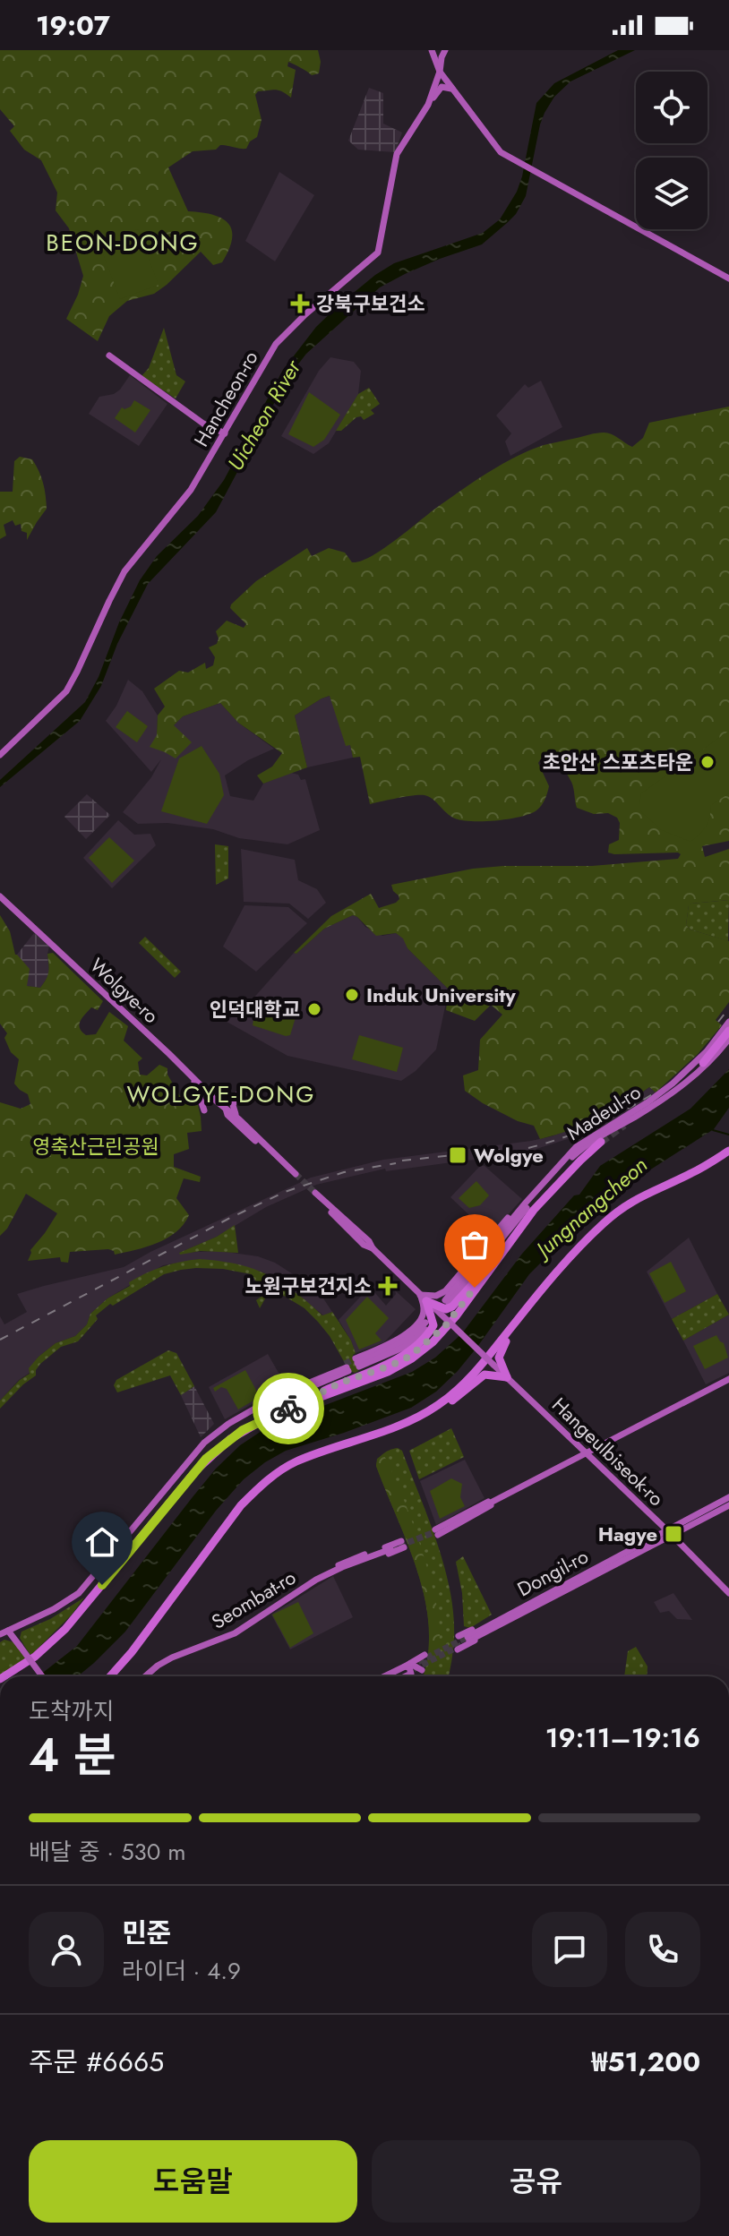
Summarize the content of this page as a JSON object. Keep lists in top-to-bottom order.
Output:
{
  "streets": {
    "main road": [
      "Hancheon-ro",
      "Wolgye-ro",
      "Madeul-ro",
      "Hangeulbiseok-ro",
      "Dongil-ro",
      "Seombat-ro"
    ]
  },
  "crossings": [
    ["Hangeulbiseok-ro", "Dongil-ro"]
  ],
  "districts": ["BEON-DONG", "WOLGYE-DONG"],
  "water": ["Uicheon River", "Jungnangcheon"],
  "parks": ["영축산근린공원"],
  "places": {
    "health": ["강북구보건소", "노원구보건지소"],
    "other": ["초안산 스포츠타운", "Induk University", "인덕대학교"],
    "transit": ["Wolgye", "Hagye"]
  },
  "page": {
    "status": "19:07",
    "heading": ["4 분", "도착까지", "19:11–19:16"],
    "panel": [
      "민준",
      "라이더 · 4.9",
      "주문 #6665",
      "₩51,200"
    ],
    "bar": "배달 중 · 530 m",
    "buttons": ["도움말", "공유"]
  }
}
